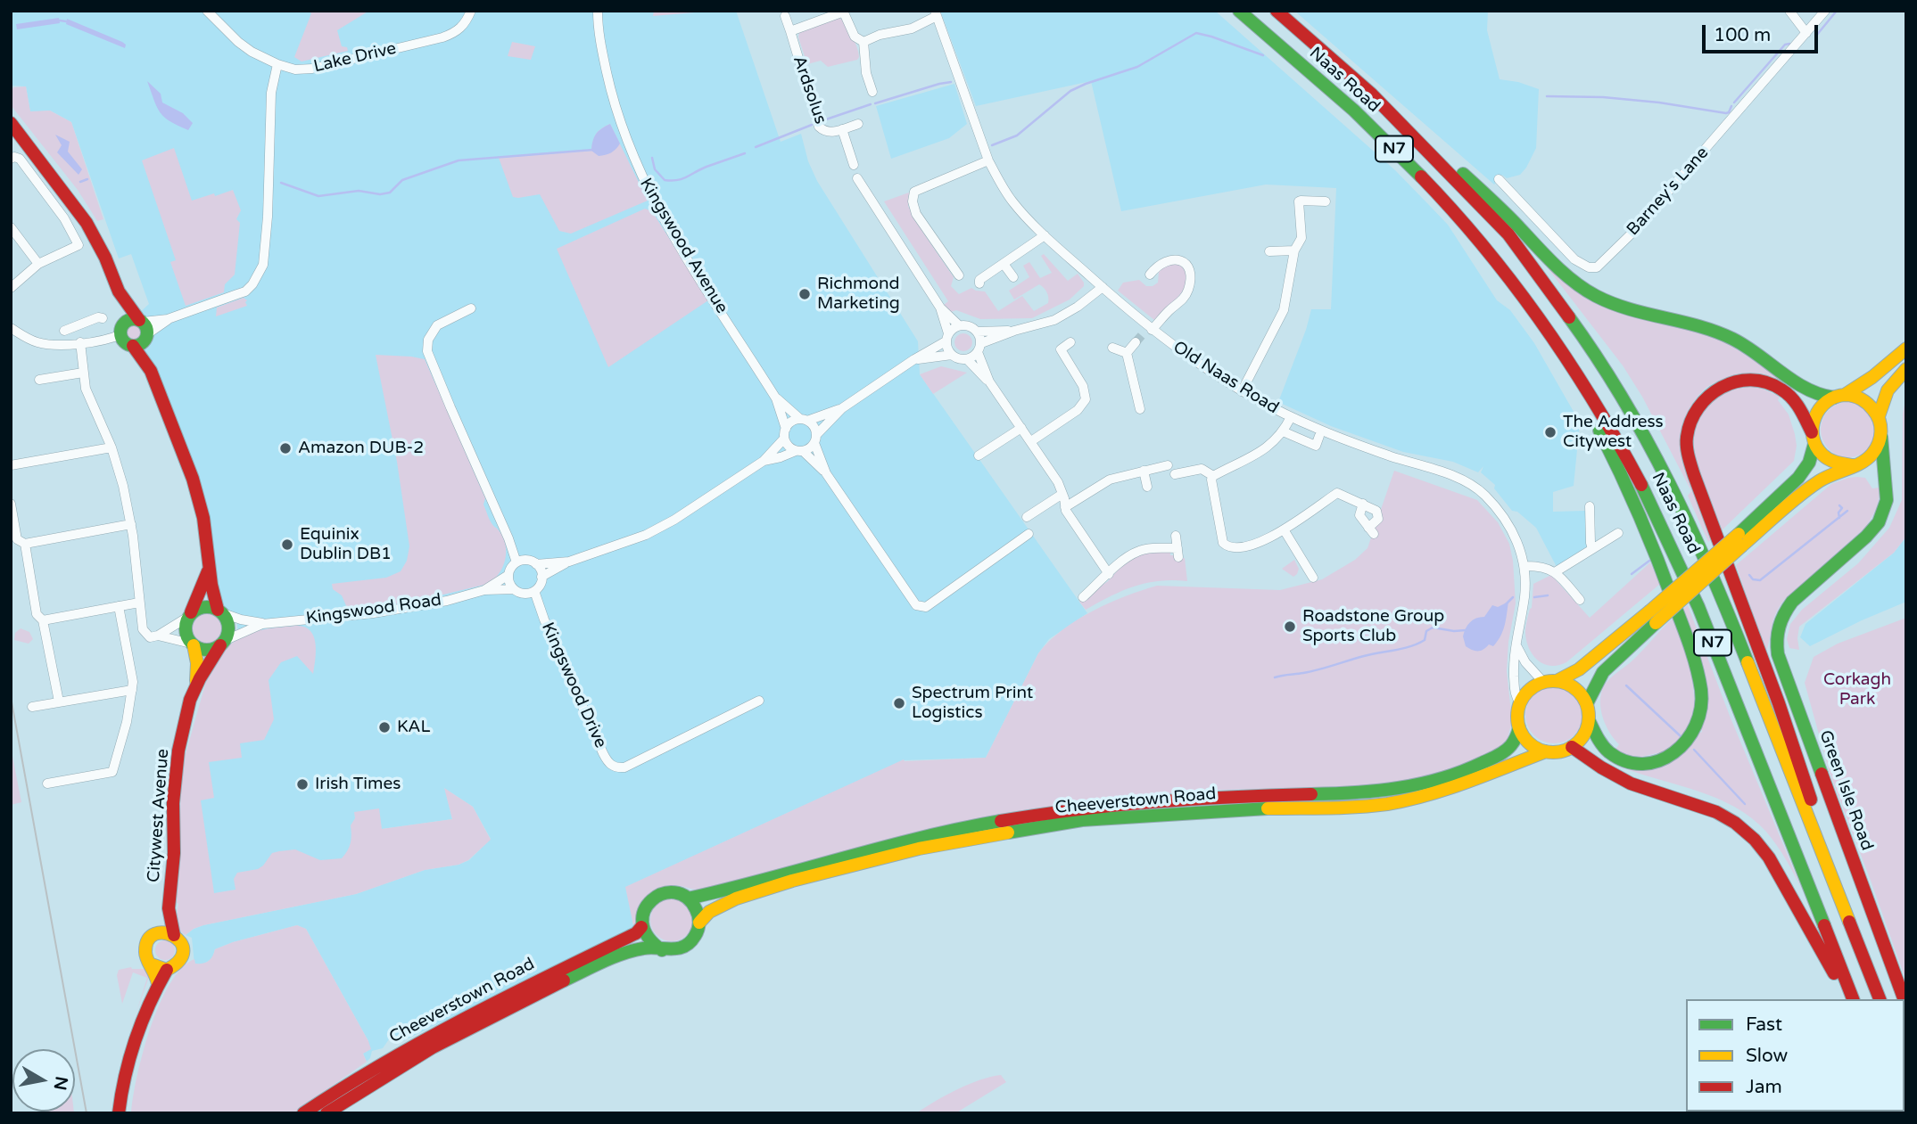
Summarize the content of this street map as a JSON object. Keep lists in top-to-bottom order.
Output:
{
  "streets": {
    "main road": [
      "Naas Road",
      "N7",
      "Green Isle Road",
      "Cheeverstown Road",
      "Citywest Avenue"
    ],
    "street": [
      "Lake Drive",
      "Ardsolus",
      "Barney's Lane",
      "Kingswood Avenue",
      "Old Naas Road",
      "Kingswood Road",
      "Kingswood Drive"
    ]
  },
  "crossings": [
    ["Naas Road", "N7"],
    ["N7", "Old Naas Road"],
    ["N7", "Green Isle Road"],
    ["N7", "Cheeverstown Road"],
    ["Old Naas Road", "Cheeverstown Road"],
    ["Kingswood Road", "Kingswood Drive"],
    ["Kingswood Road", "Citywest Avenue"]
  ],
  "parks": ["Corkagh Park"],
  "places": [
    "Richmond Marketing",
    "The Address Citywest",
    "Amazon DUB-2",
    "Equinix Dublin DB1",
    "Roadstone Group Sports Club",
    "Spectrum Print Logistics",
    "KAL",
    "Irish Times"
  ],
  "legend": ["Fast", "Slow", "Jam"],
  "scale_bar": "100 m",
  "north": "right"
}
